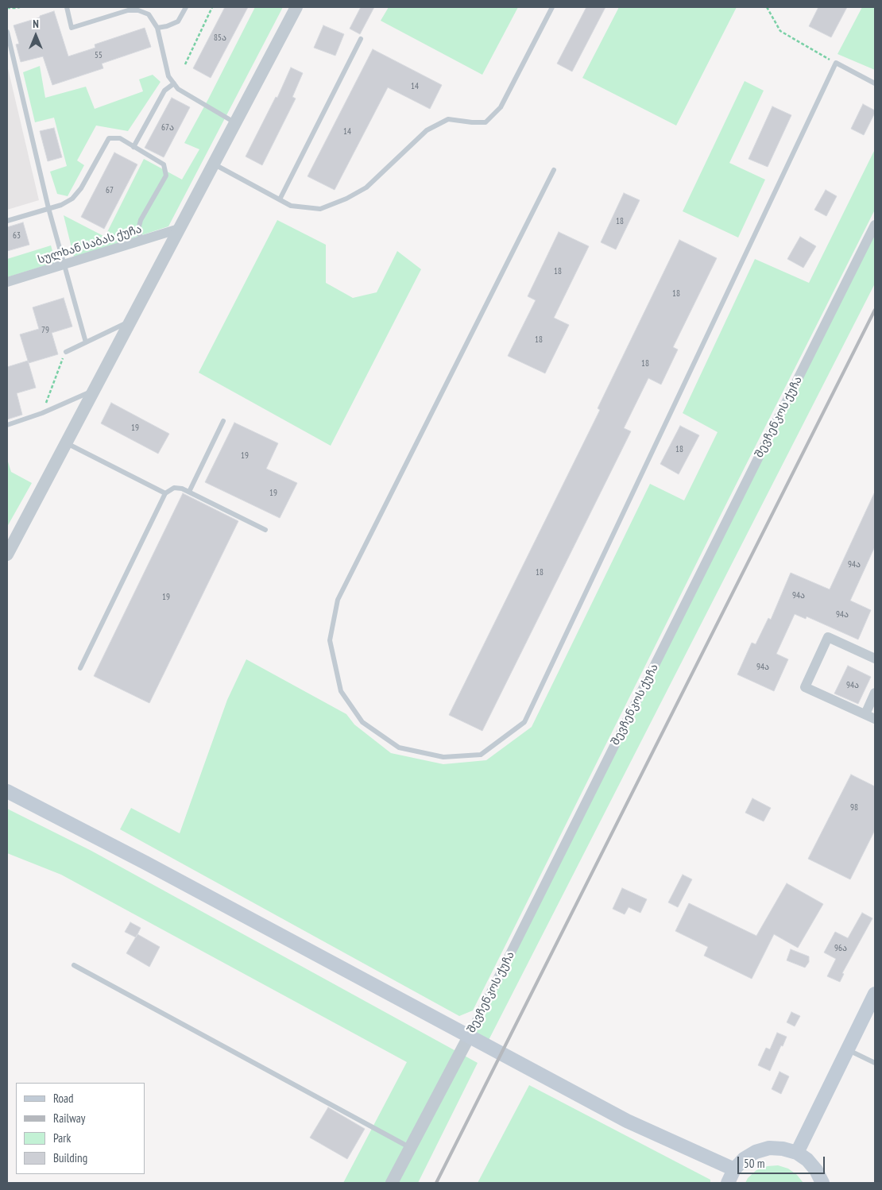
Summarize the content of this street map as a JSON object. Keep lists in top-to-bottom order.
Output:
{
  "streets": {
    "street": ["სულხან საბას ქუჩა", "შევჩენკოს ქუჩა"]
  },
  "house_numbers": [
    "85ა",
    "55",
    "14",
    "67ა",
    "14",
    "67",
    "18",
    "63",
    "18",
    "18",
    "79",
    "18",
    "18",
    "19",
    "18",
    "19",
    "19",
    "94ა",
    "18",
    "94ა",
    "19",
    "94ა",
    "94ა",
    "94ა",
    "98",
    "96ა"
  ],
  "legend": [
    "Road",
    "Railway",
    "Park",
    "Building"
  ],
  "scale_bar": "50 m",
  "north": "top"
}
